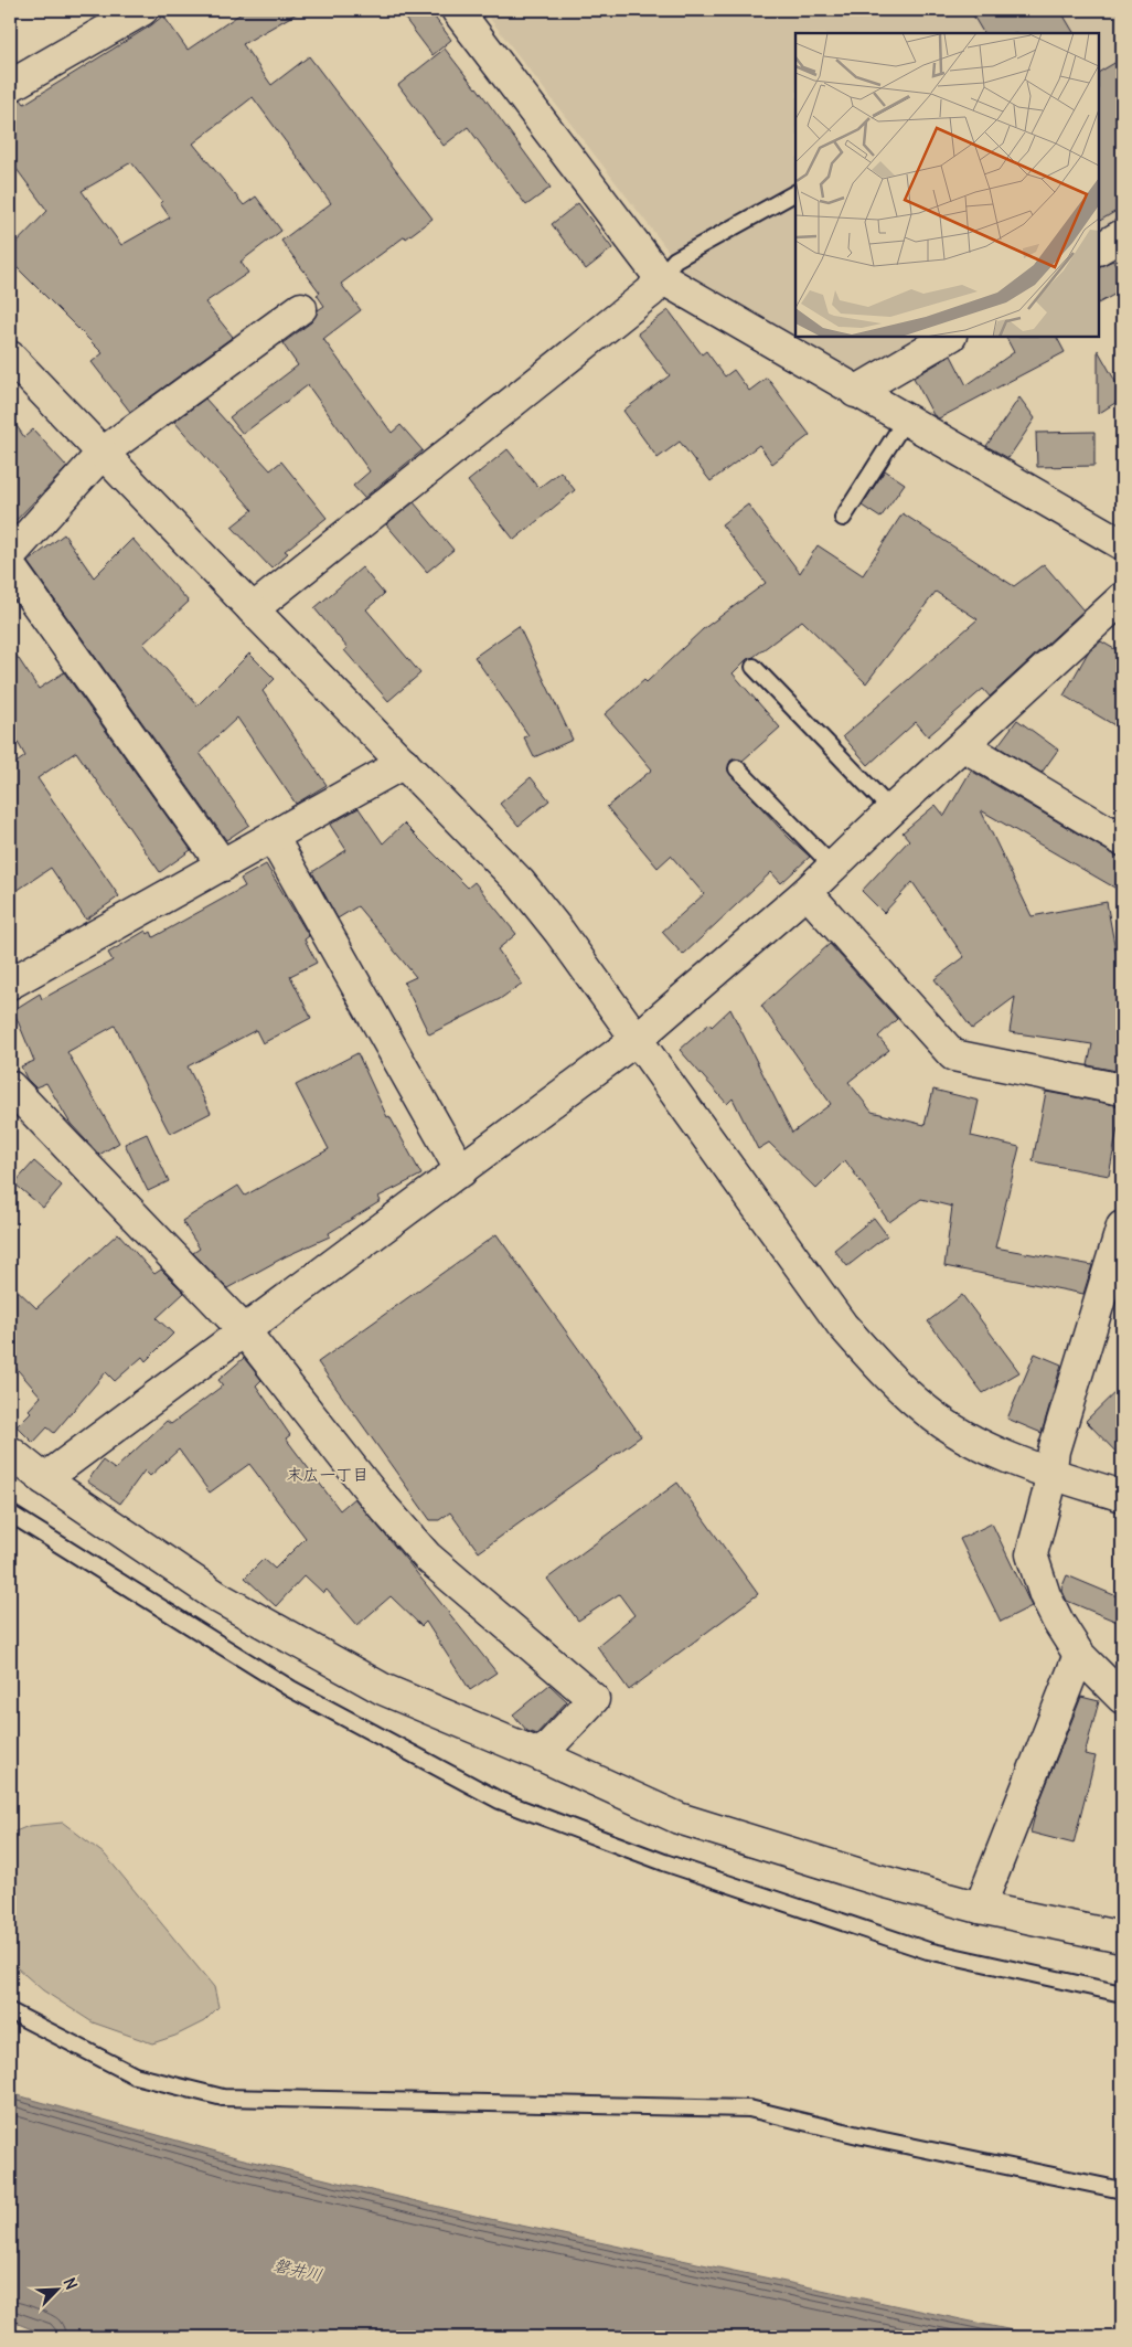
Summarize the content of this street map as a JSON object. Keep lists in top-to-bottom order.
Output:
{
  "districts": ["末広一丁目"],
  "water": ["磐井川"],
  "north": "top right"
}
